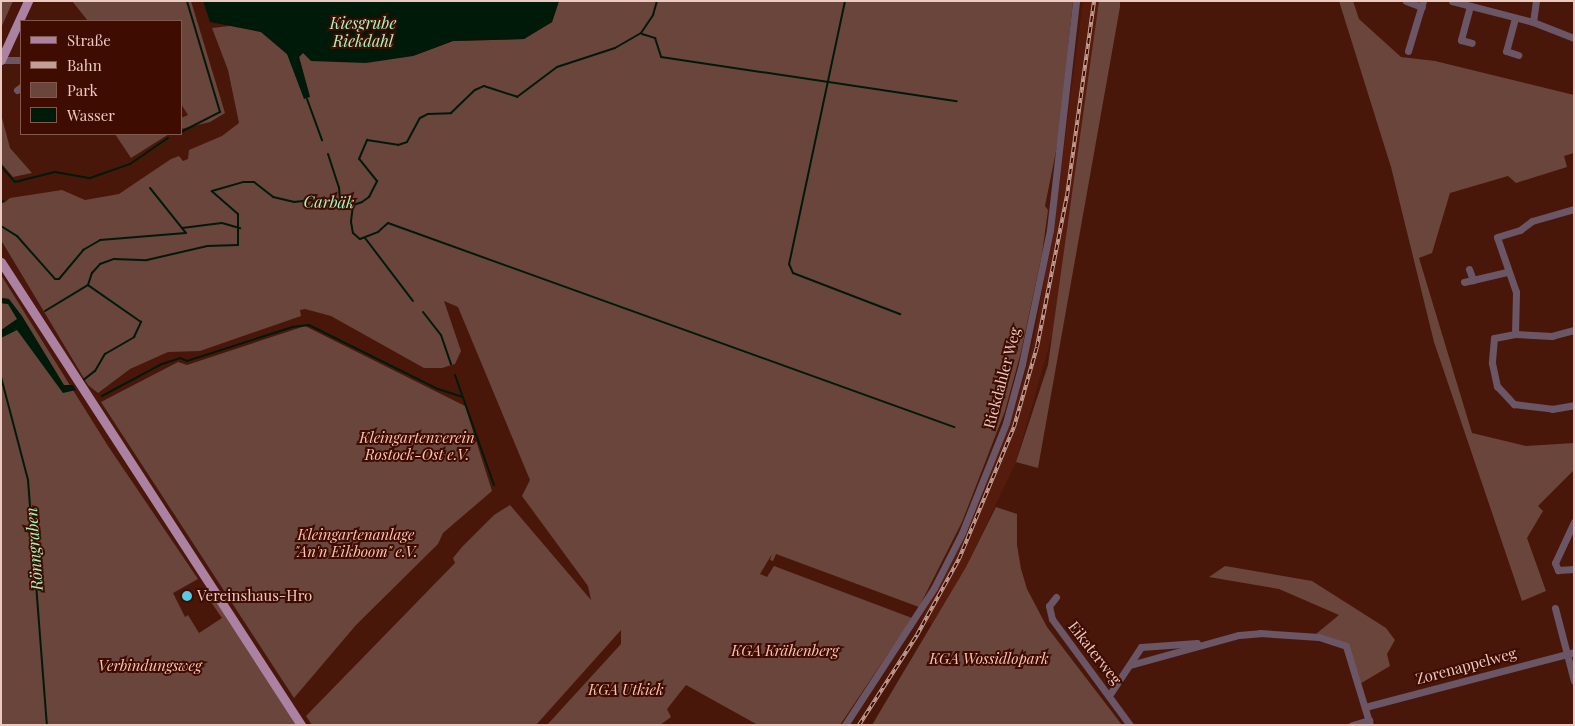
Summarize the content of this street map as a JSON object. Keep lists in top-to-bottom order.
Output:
{
  "streets": {
    "street": ["Riekdahler Weg", "Eikaterweg", "Zorenappelweg"]
  },
  "water": ["Kiesgrube Riekdahl", "Carbäk", "Rönngraben"],
  "parks": [
    "Kleingartenverein Rostock-Ost e.V.",
    "Kleingartenanlage \"An'n Eikboom\" e.V.",
    "KGA Krähenberg",
    "KGA Wossidlopark",
    "Verbindungsweg",
    "KGA Utkiek"
  ],
  "places": ["Vereinshaus-Hro"],
  "legend": [
    "Straße",
    "Bahn",
    "Park",
    "Wasser"
  ]
}
